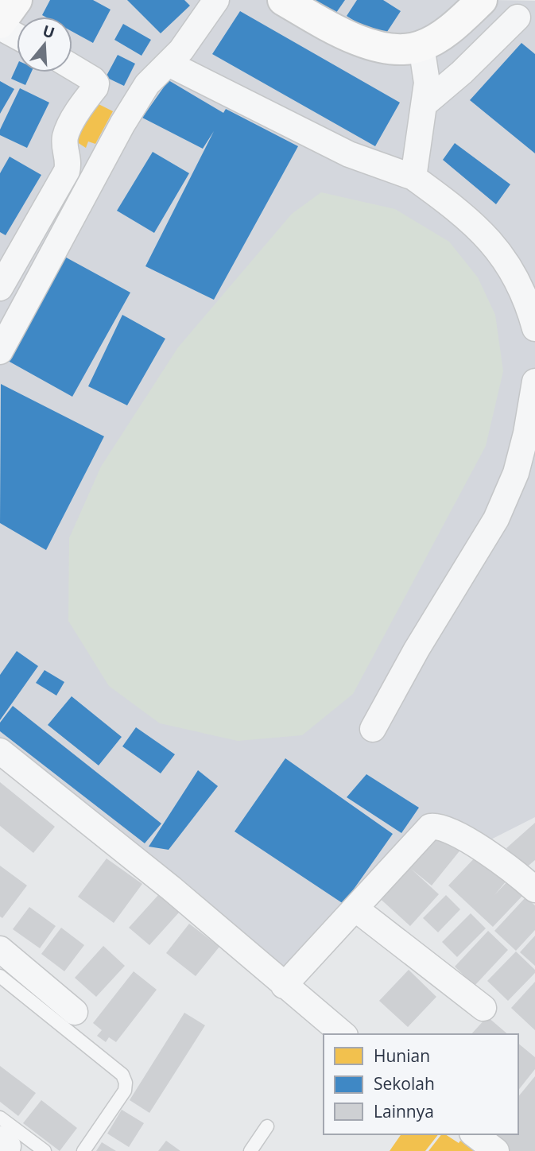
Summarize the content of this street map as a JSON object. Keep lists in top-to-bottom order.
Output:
{
  "legend": ["Hunian", "Sekolah", "Lainnya"],
  "north": "top"
}
